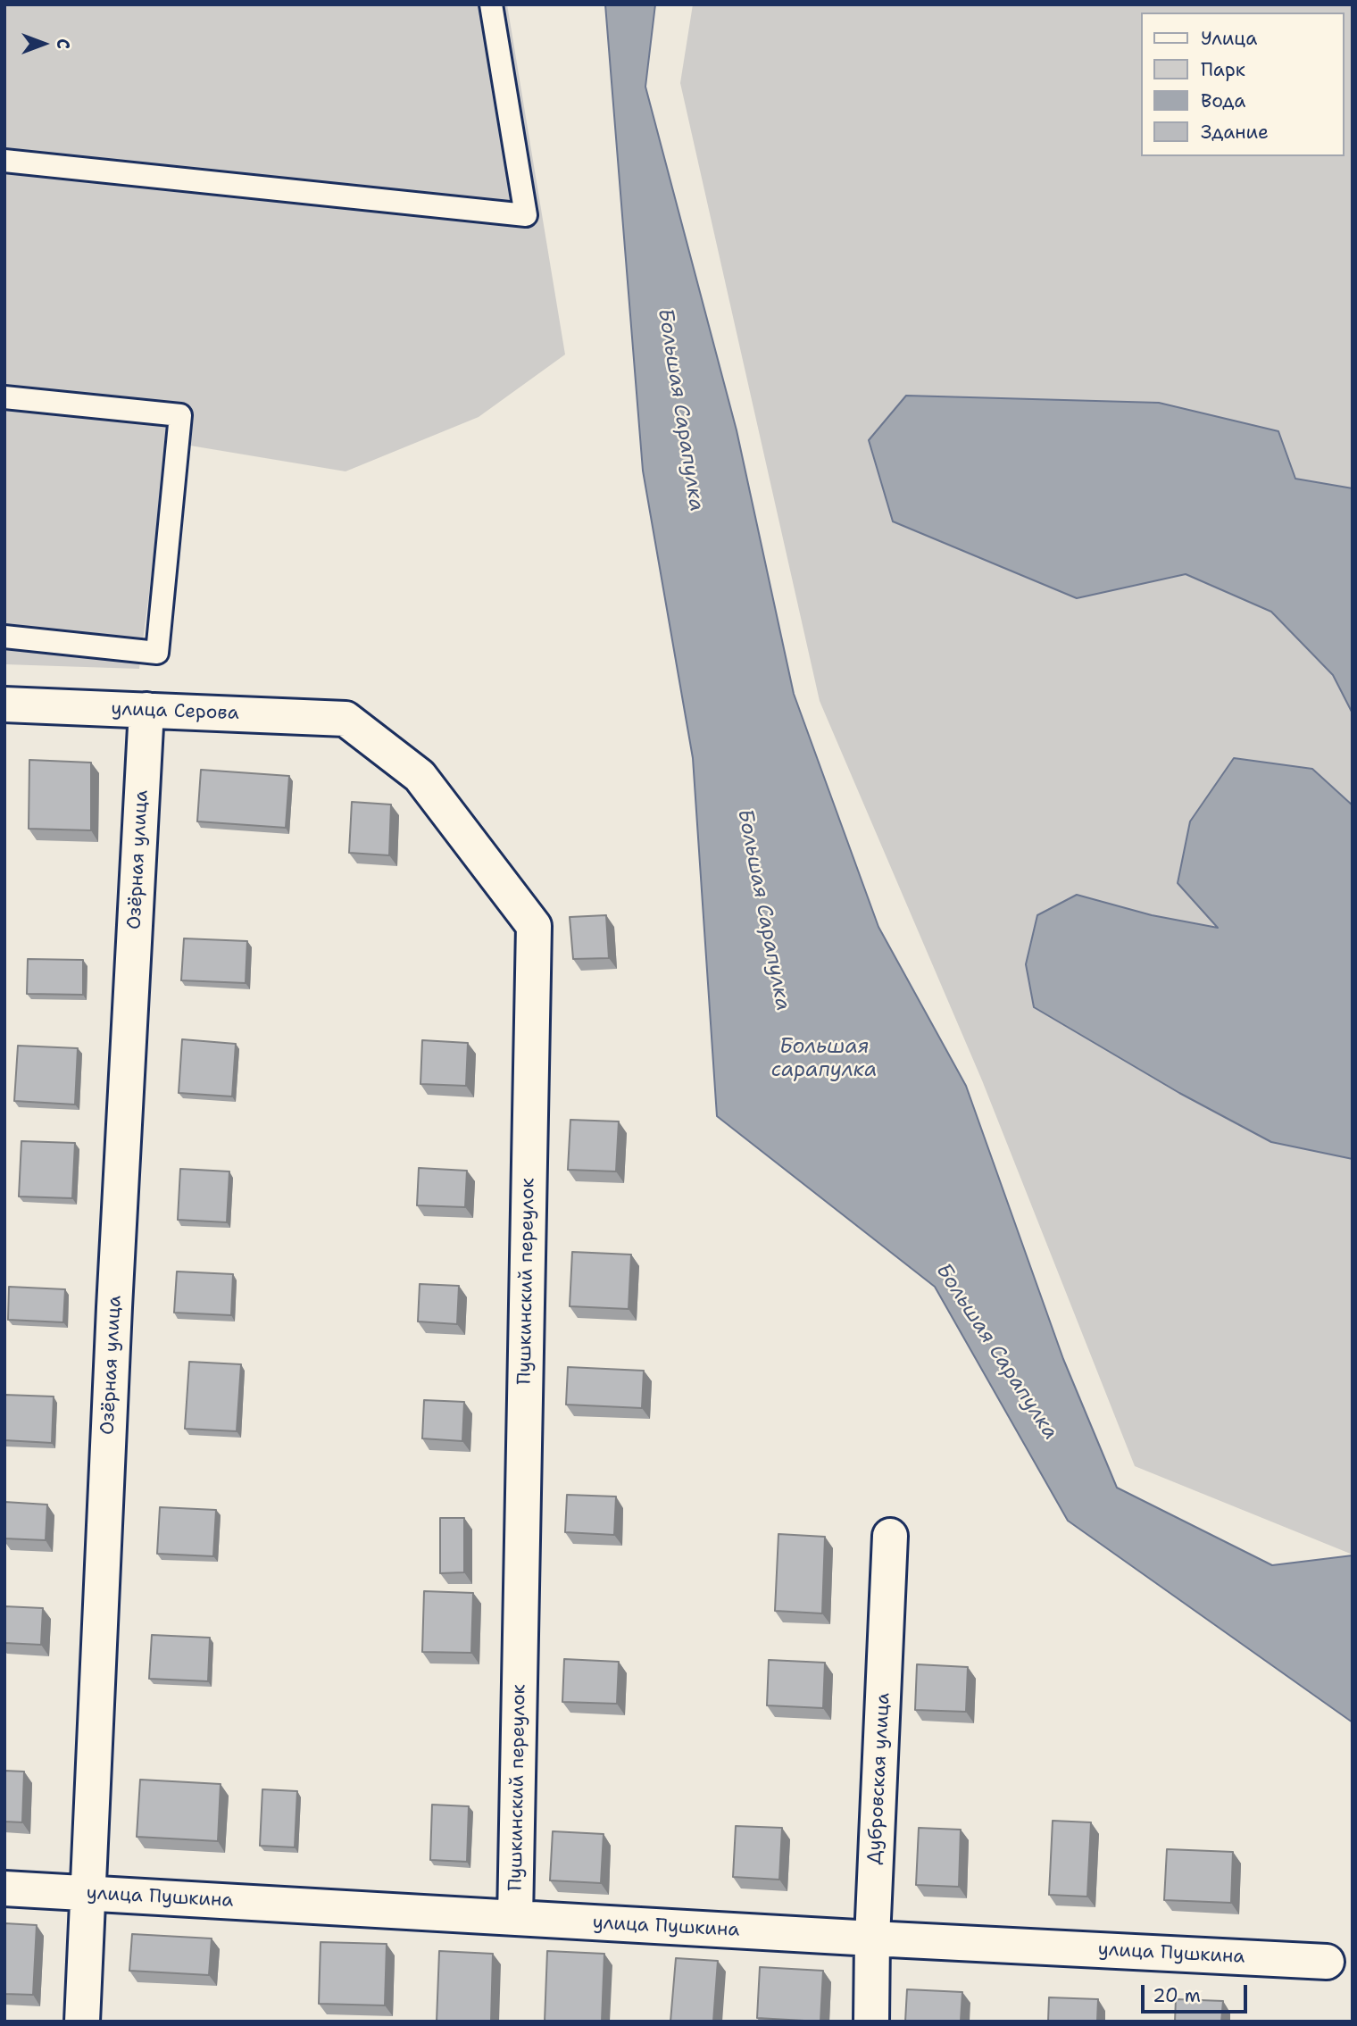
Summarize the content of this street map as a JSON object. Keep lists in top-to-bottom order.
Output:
{
  "streets": {
    "street": [
      "улица Серова",
      "Озёрная улица",
      "Пушкинский переулок",
      "Дубровская улица",
      "улица Пушкина"
    ]
  },
  "crossings": [
    ["улица Серова", "Озёрная улица"],
    ["улица Серова", "Пушкинский переулок"],
    ["Озёрная улица", "улица Пушкина"],
    ["Пушкинский переулок", "улица Пушкина"],
    ["Дубровская улица", "улица Пушкина"]
  ],
  "water": ["Большая Сарапулка", "Большая сарапулка"],
  "legend": [
    "Улица",
    "Парк",
    "Вода",
    "Здание"
  ],
  "scale_bar": "20 m",
  "north": "right"
}
